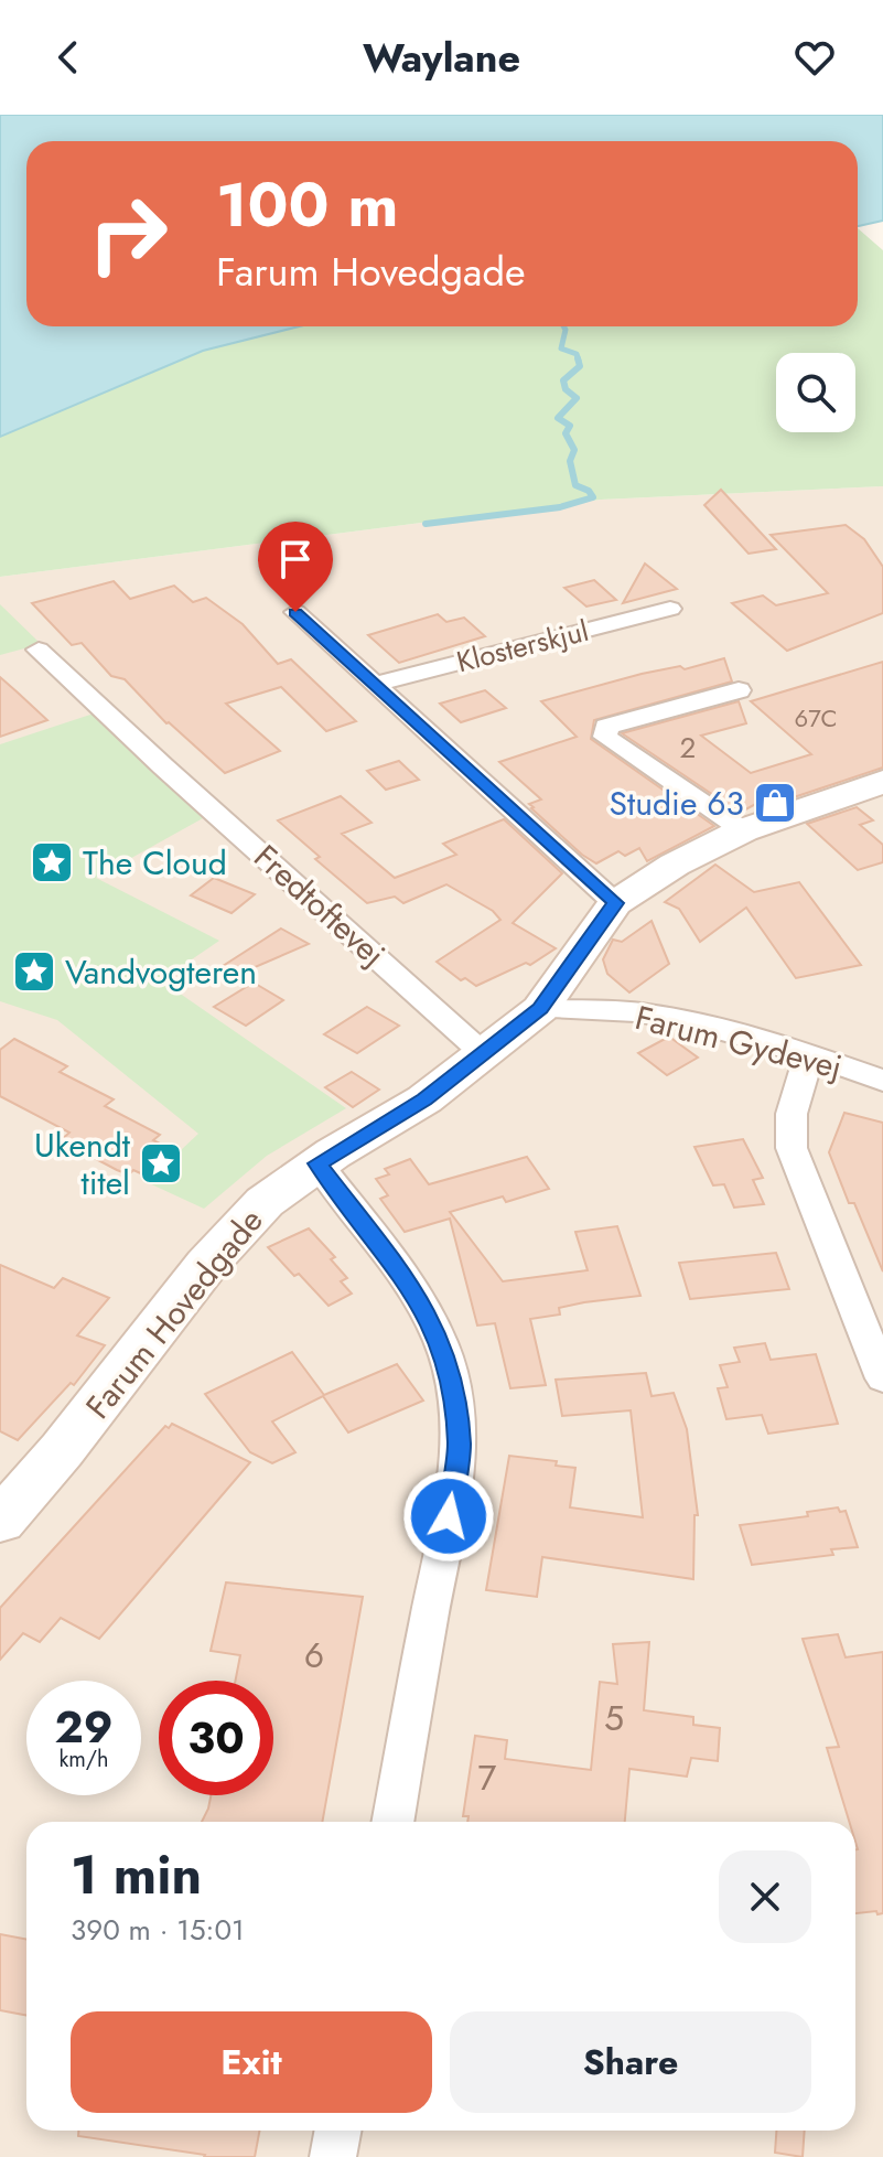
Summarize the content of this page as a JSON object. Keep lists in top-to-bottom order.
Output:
{
  "streets": {
    "street": [
      "Klosterskjul",
      "Fredtoftevej",
      "Farum Gydevej",
      "Farum Hovedgade"
    ]
  },
  "crossings": [
    ["Fredtoftevej", "Farum Hovedgade"],
    ["Farum Gydevej", "Farum Hovedgade"]
  ],
  "places": {
    "shop": ["Studie 63"],
    "place": ["The Cloud", "Vandvogteren", "Ukendt titel"]
  },
  "house_numbers": [
    "67C",
    "2",
    "6",
    "5",
    "7"
  ],
  "page": {
    "header": "Waylane",
    "turn": ["100 m", "Farum Hovedgade"],
    "speed": "29 km/h",
    "limit": "30",
    "heading": ["1 min", "390 m · 15:01"],
    "buttons": ["Exit", "Share"]
  }
}
